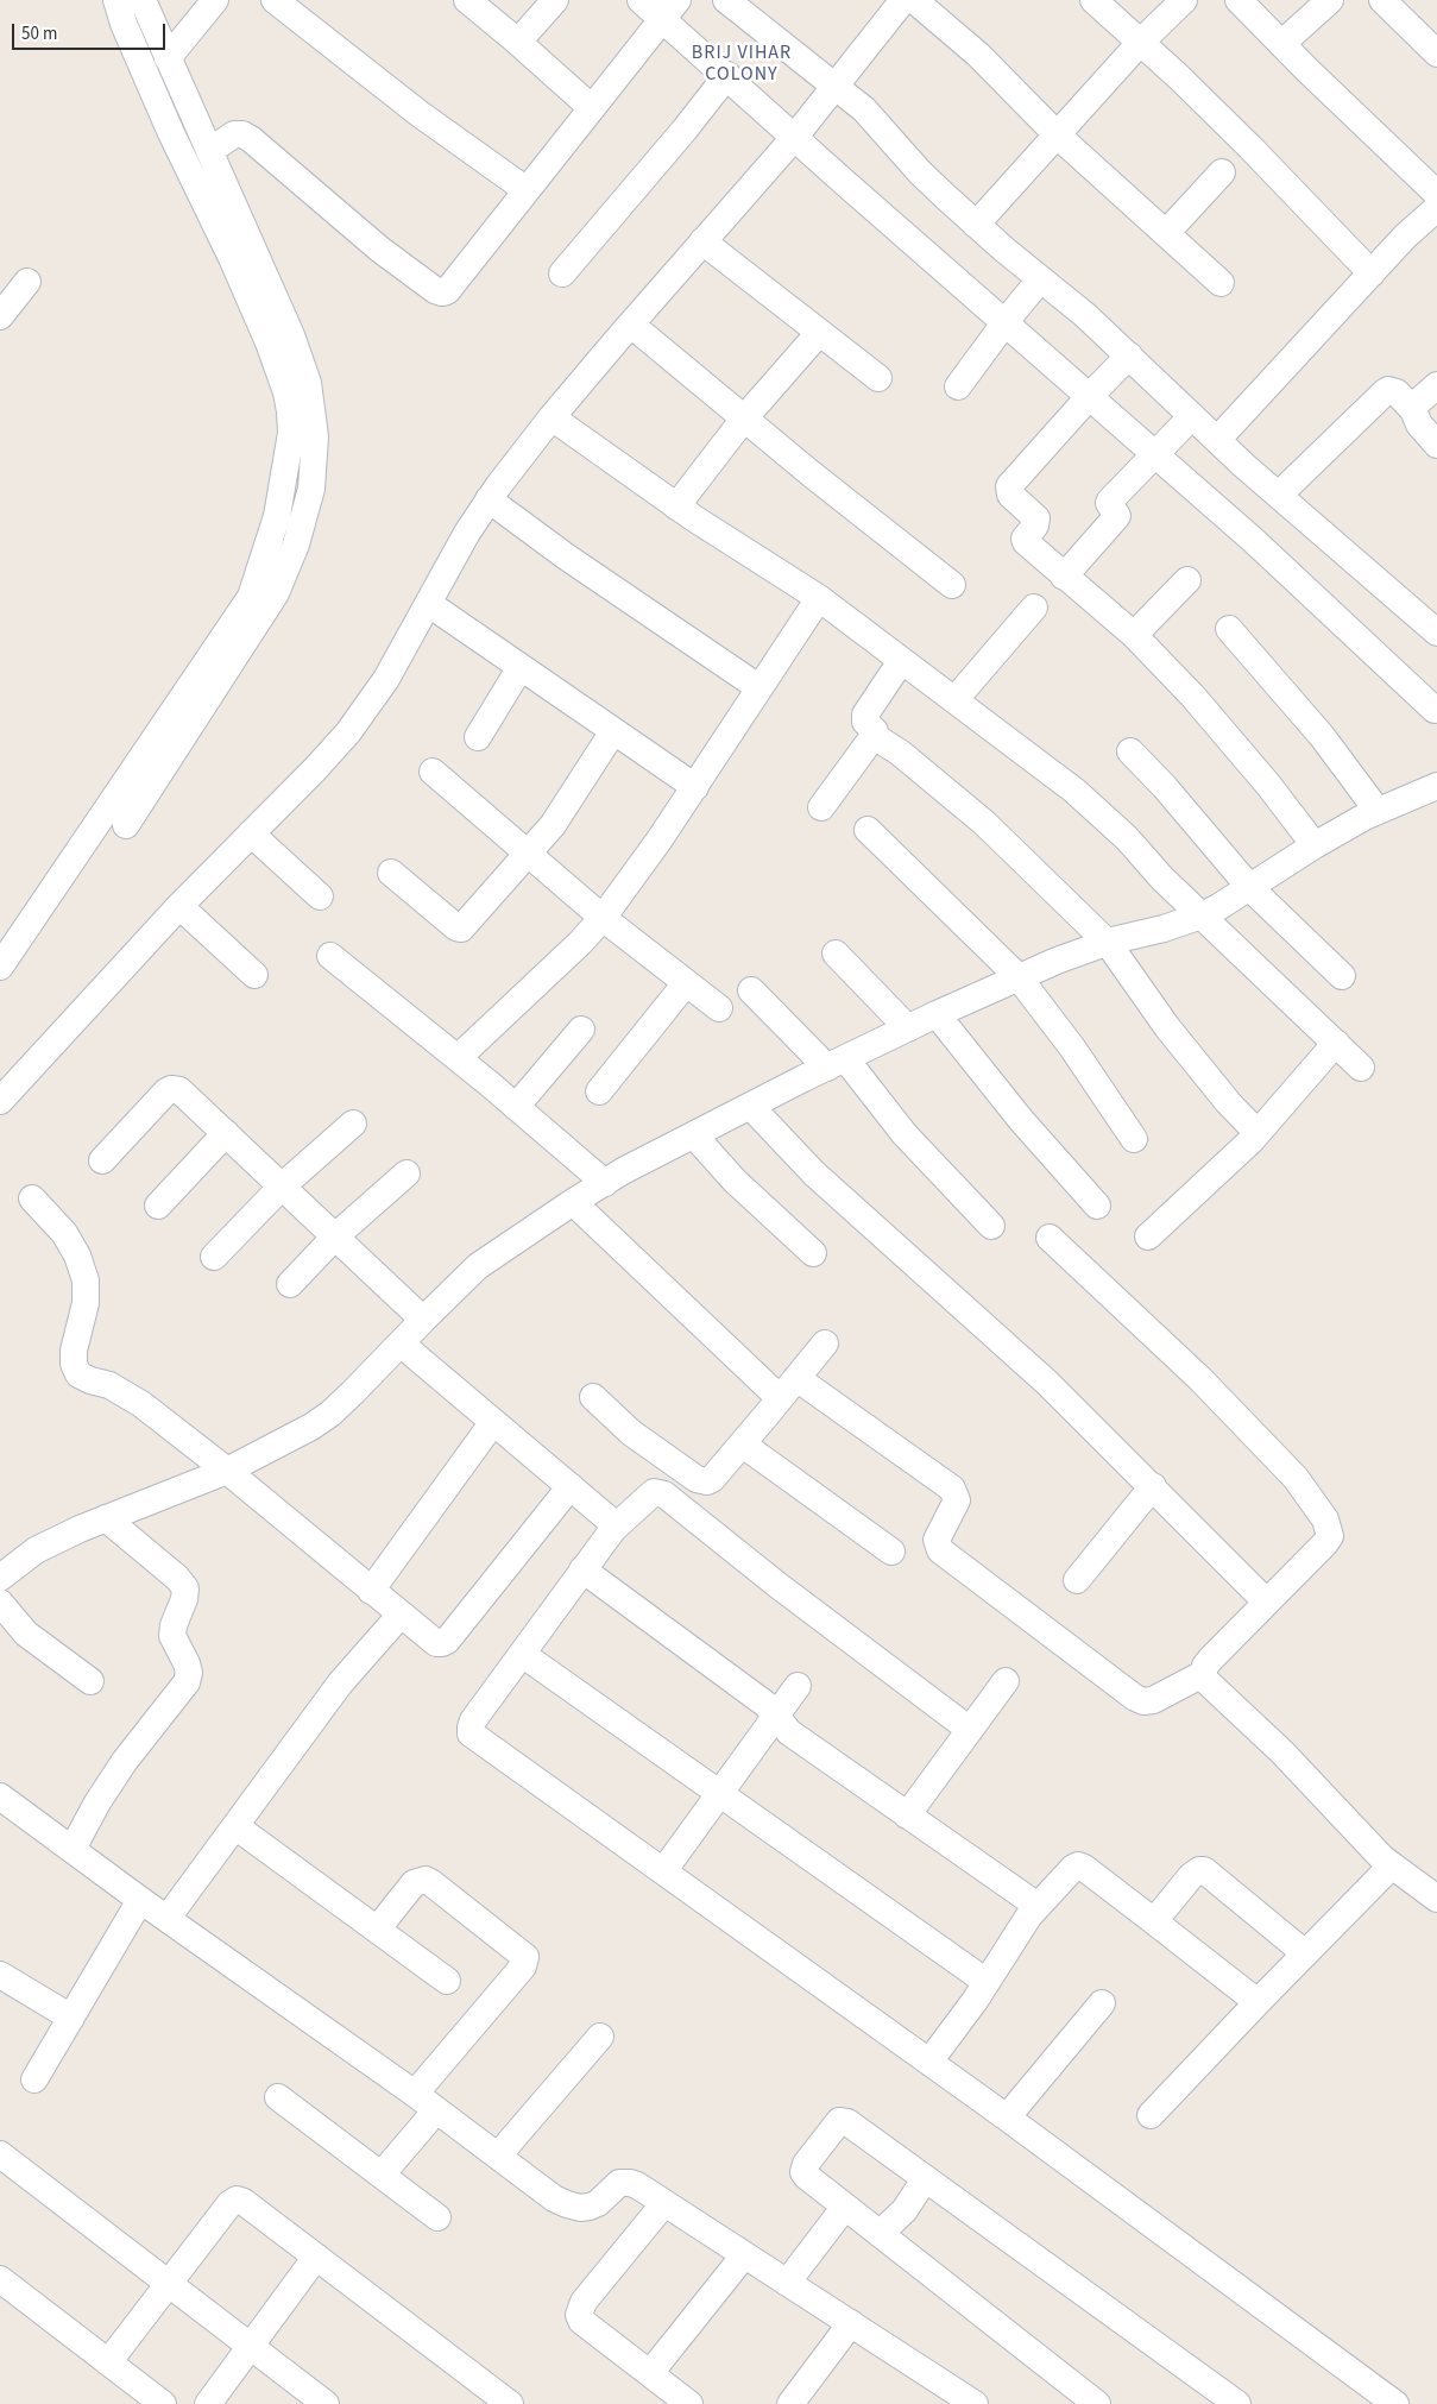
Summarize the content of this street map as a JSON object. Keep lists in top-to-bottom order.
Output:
{
  "districts": ["BRIJ VIHAR COLONY"],
  "scale_bar": "50 m"
}
